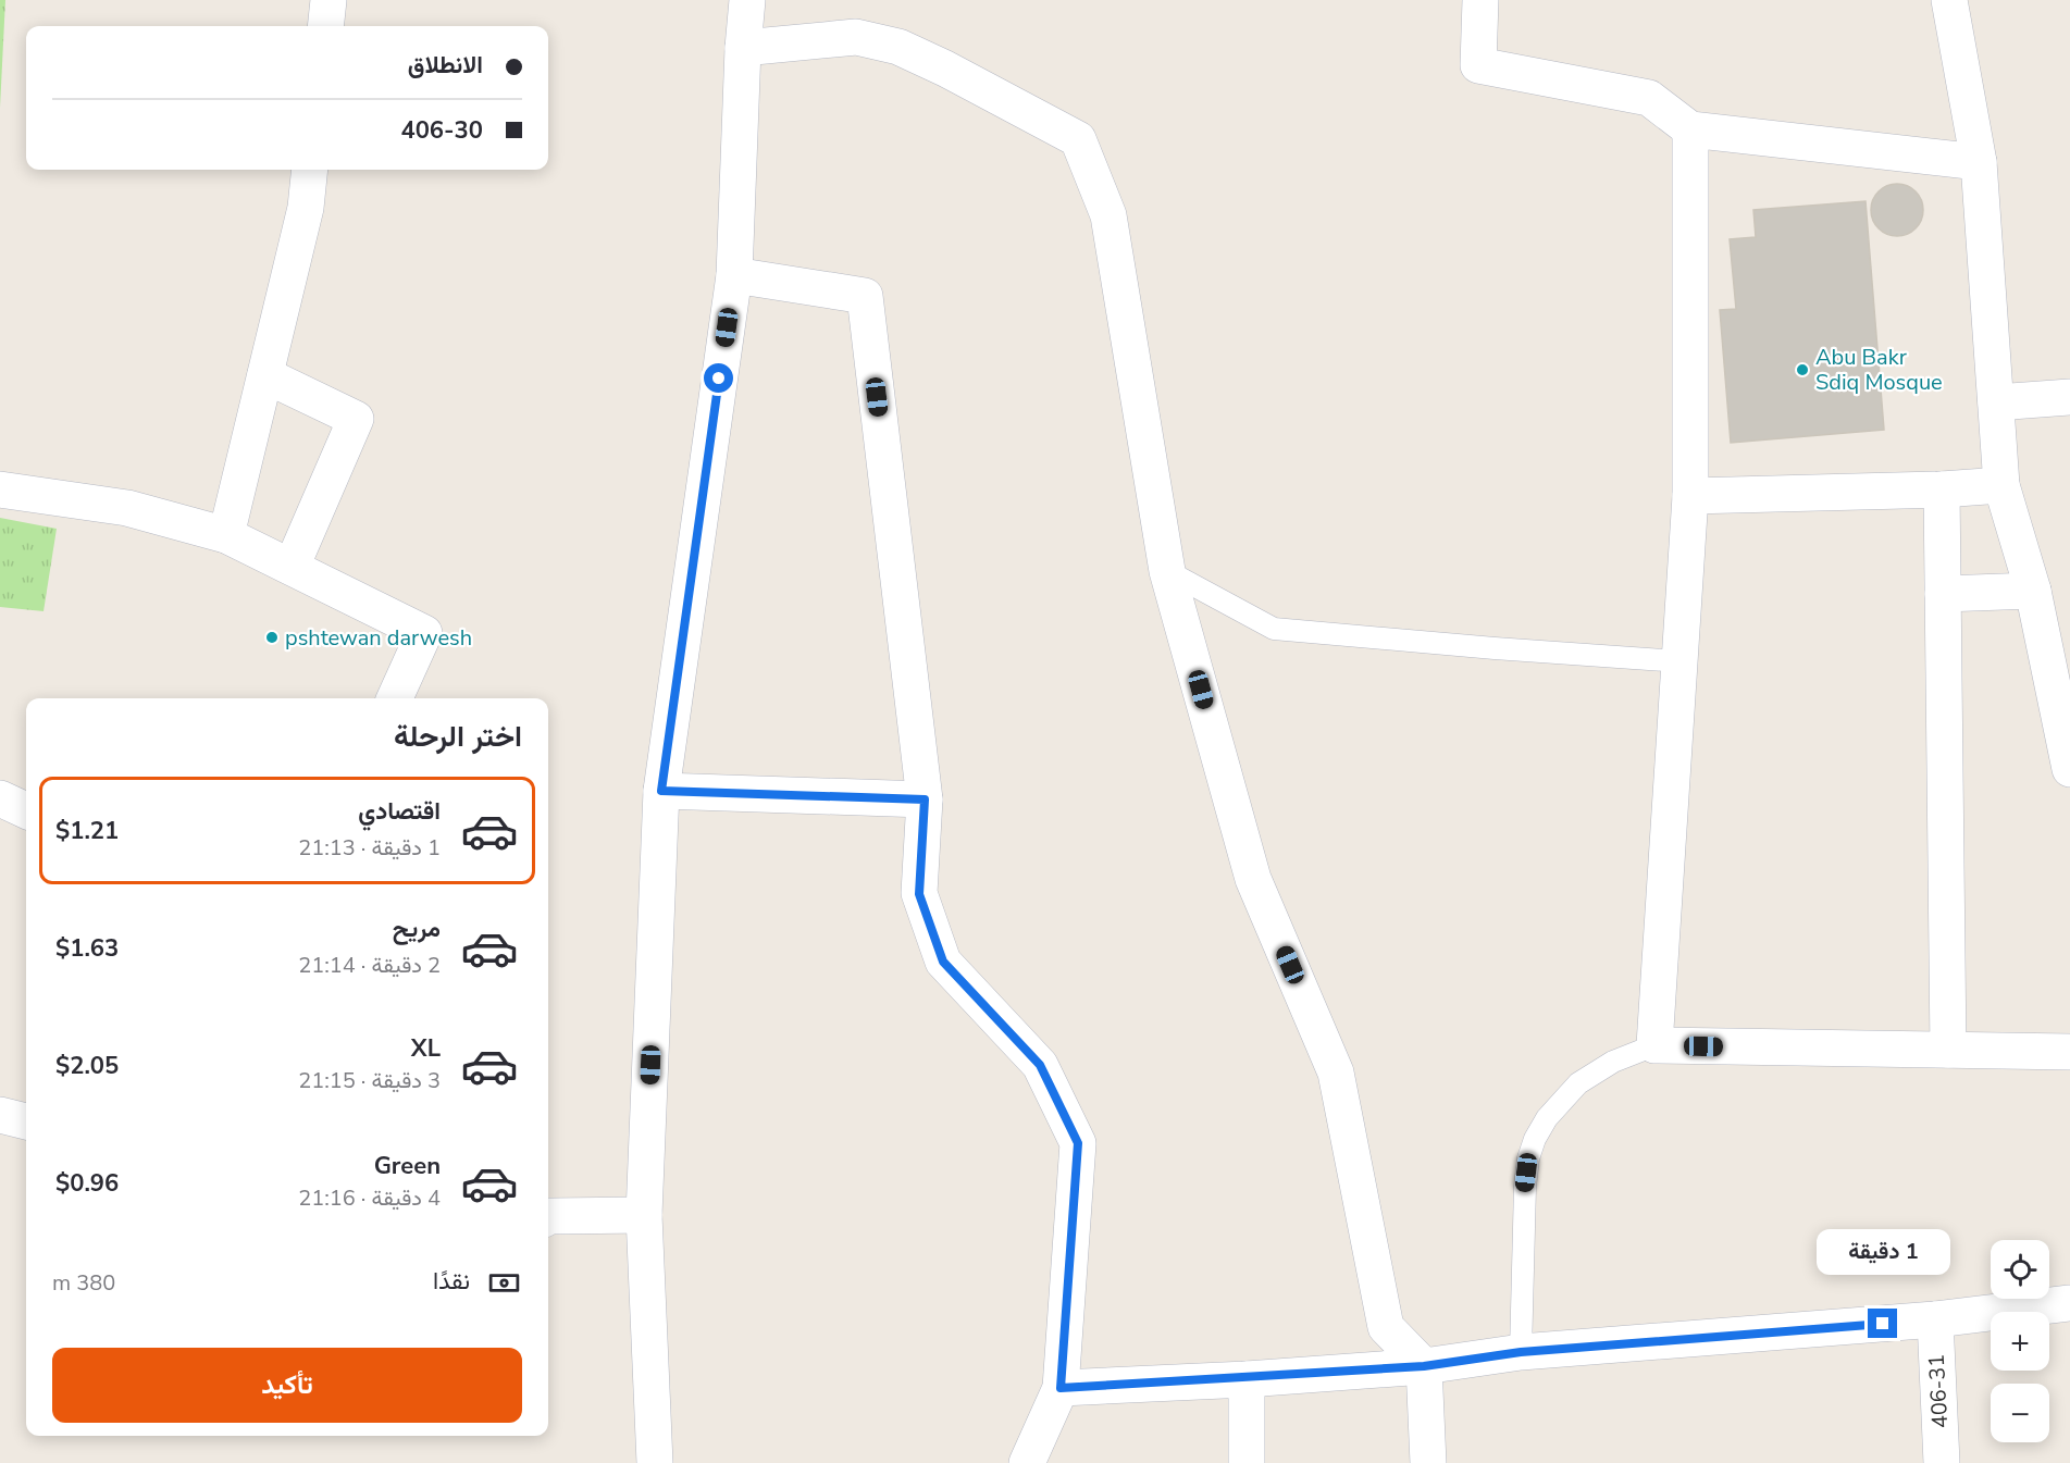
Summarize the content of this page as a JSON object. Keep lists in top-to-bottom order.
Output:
{
  "streets": {
    "street": ["406-31"]
  },
  "places": ["Abu Bakr Sdiq Mosque", "pshtewan darwesh"],
  "page": {
    "banner": ["الانطلاق", "406-30"],
    "heading": "اختر الرحلة",
    "list": [
      {
        "name": "اقتصادي",
        "note": "1 دقيقة · 21:13",
        "value": "$1.21"
      },
      {
        "name": "مريح",
        "note": "2 دقيقة · 21:14",
        "value": "$1.63"
      },
      {
        "name": "XL",
        "note": "3 دقيقة · 21:15",
        "value": "$2.05"
      },
      {
        "name": "Green",
        "note": "4 دقيقة · 21:16",
        "value": "$0.96"
      }
    ],
    "bubble": "1 دقيقة",
    "map_buttons": ["+", "−"],
    "pay": ["نقدًا", "380 m"],
    "buttons": "تأكيد"
  }
}
